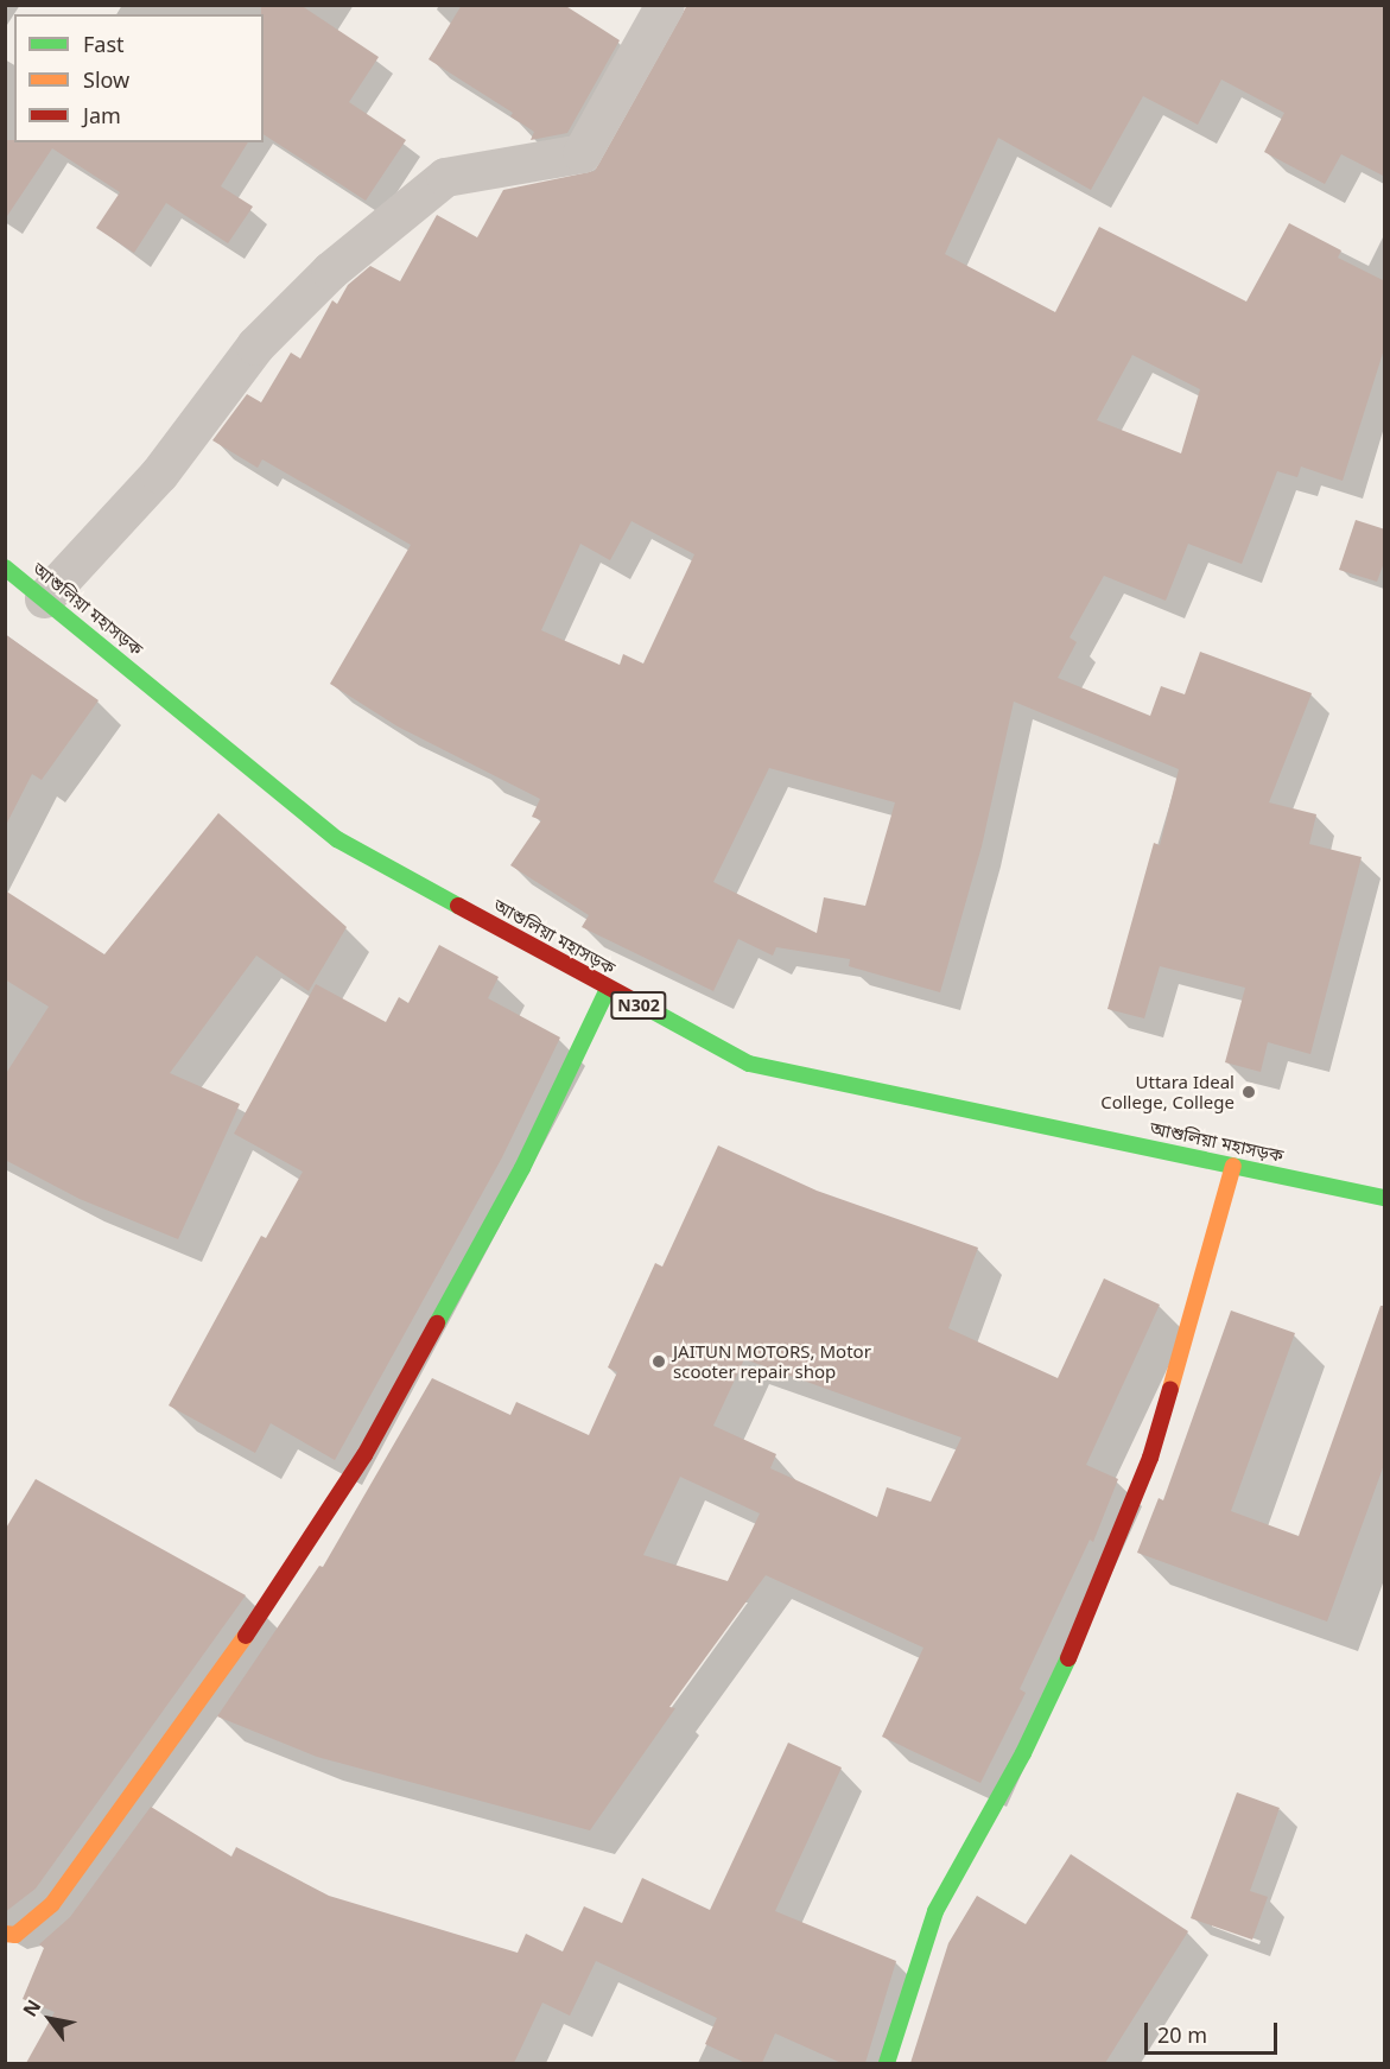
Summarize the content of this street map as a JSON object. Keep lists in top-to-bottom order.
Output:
{
  "streets": {
    "main road": ["আশুলিয়া মহাসড়ক", "N302"]
  },
  "places": ["Uttara Ideal College, College", "JAITUN MOTORS, Motor scooter repair shop"],
  "legend": ["Fast", "Slow", "Jam"],
  "scale_bar": "20 m",
  "north": "top left"
}
